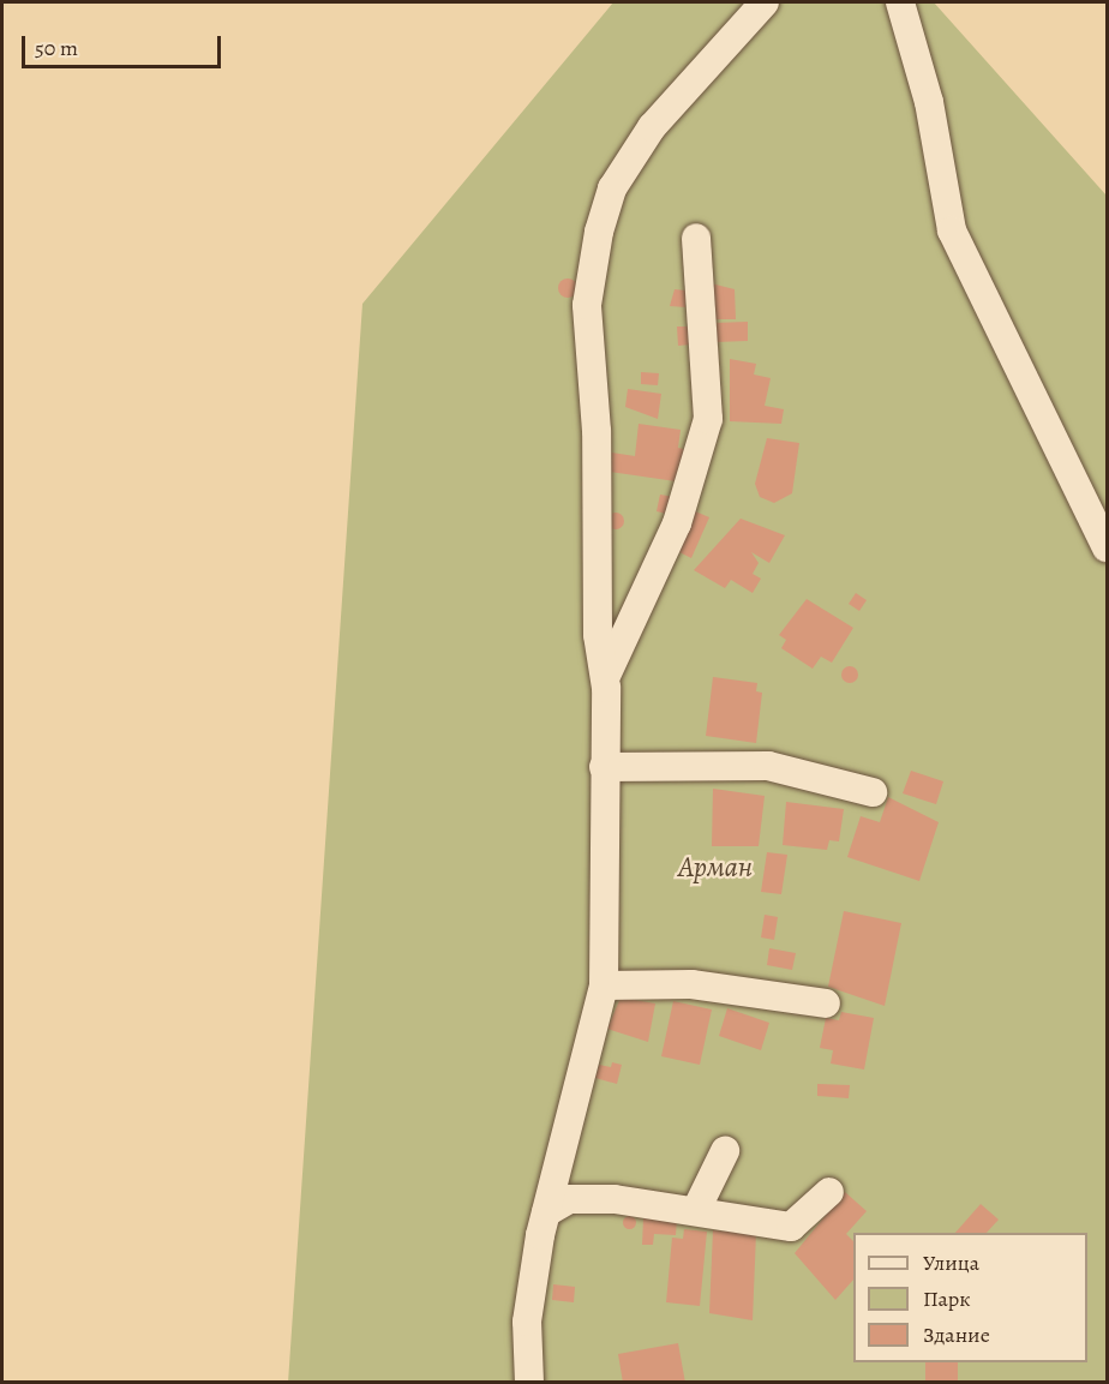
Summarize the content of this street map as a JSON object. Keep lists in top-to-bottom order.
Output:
{
  "parks": ["Арман"],
  "legend": ["Улица", "Парк", "Здание"],
  "scale_bar": "50 m"
}
